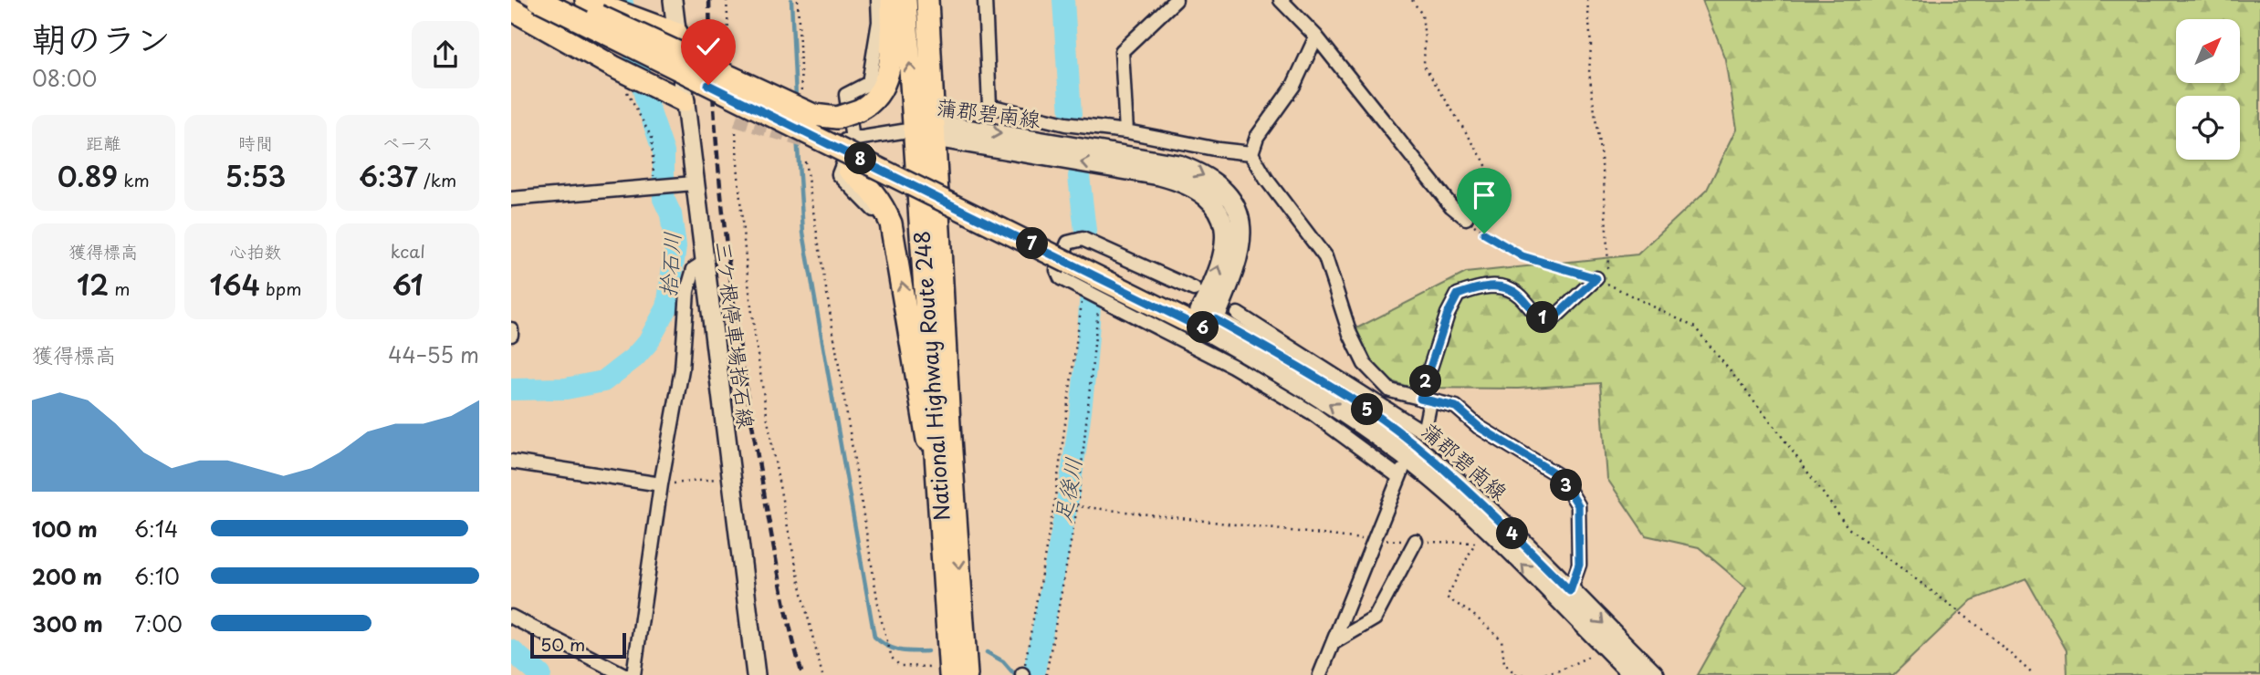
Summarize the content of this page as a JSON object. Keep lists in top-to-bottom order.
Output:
{
  "streets": {
    "main road": ["蒲郡碧南線", "三ケ根停車場拾石線", "National Highway Route 248"]
  },
  "crossings": [
    ["蒲郡碧南線", "National Highway Route 248"]
  ],
  "water": ["拾石川", "足後川"],
  "scale_bar": "50 m",
  "north": "top right",
  "page": {
    "heading": ["朝のラン", "08:00"],
    "stats": [
      ["距離", "0.89 km"],
      ["時間", "5:53"],
      ["ペース", "6:37 /km"],
      ["獲得標高", "12 m"],
      ["心拍数", "164 bpm"],
      ["kcal", "61"]
    ],
    "pins": [
      "8",
      "7",
      "1",
      "6",
      "2",
      "5",
      "3",
      "4"
    ],
    "chart": ["獲得標高", "44–55 m"],
    "list": [
      {
        "name": "100 m",
        "note": "6:14"
      },
      {
        "name": "200 m",
        "note": "6:10"
      },
      {
        "name": "300 m",
        "note": "7:00"
      }
    ],
    "scale": "50 m"
  }
}
